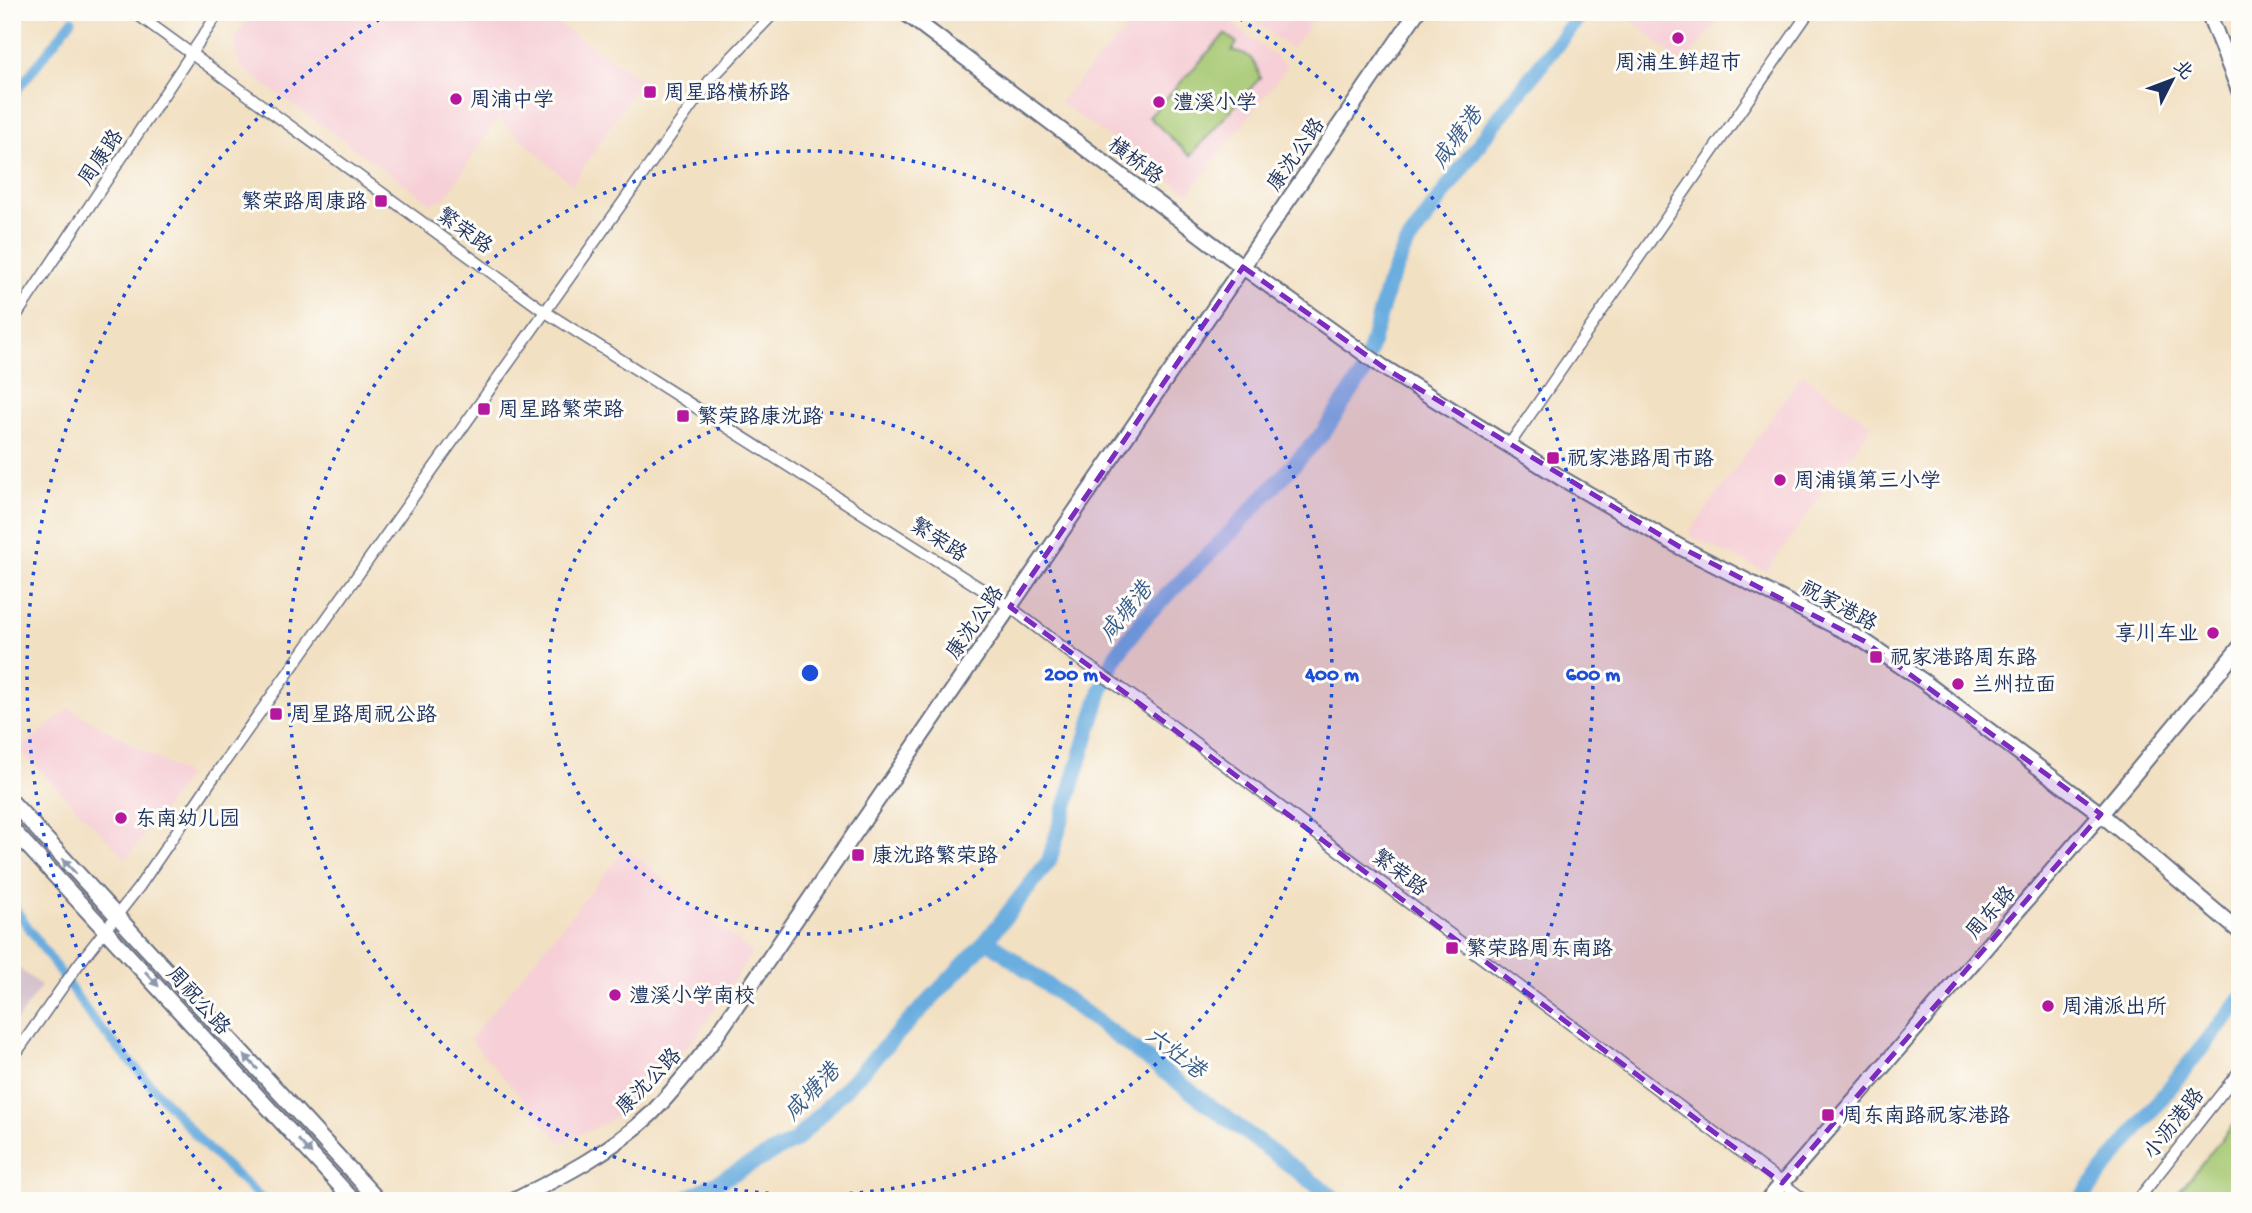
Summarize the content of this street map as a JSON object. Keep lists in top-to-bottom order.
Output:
{
  "streets": {
    "street": [
      "康沈公路",
      "周康路",
      "横桥路",
      "繁荣路",
      "祝家港路",
      "周东路",
      "周祝公路",
      "小沥港路"
    ]
  },
  "crossings": [
    ["康沈公路", "横桥路"],
    ["康沈公路", "繁荣路"],
    ["周康路", "繁荣路"],
    ["横桥路", "祝家港路"],
    ["繁荣路", "周东路"],
    ["祝家港路", "周东路"]
  ],
  "water": ["咸塘港", "六灶港"],
  "places": {
    "other": [
      "周浦生鲜超市",
      "周浦中学",
      "澧溪小学",
      "周浦镇第三小学",
      "享川车业",
      "兰州拉面",
      "东南幼儿园",
      "澧溪小学南校",
      "周浦派出所"
    ],
    "transit": [
      "周星路横桥路",
      "繁荣路周康路",
      "周星路繁荣路",
      "繁荣路康沈路",
      "祝家港路周市路",
      "祝家港路周东路",
      "周星路周祝公路",
      "康沈路繁荣路",
      "繁荣路周东南路",
      "周东南路祝家港路"
    ]
  },
  "north": "top right",
  "rings": ["200 m", "400 m", "600 m"]
}
